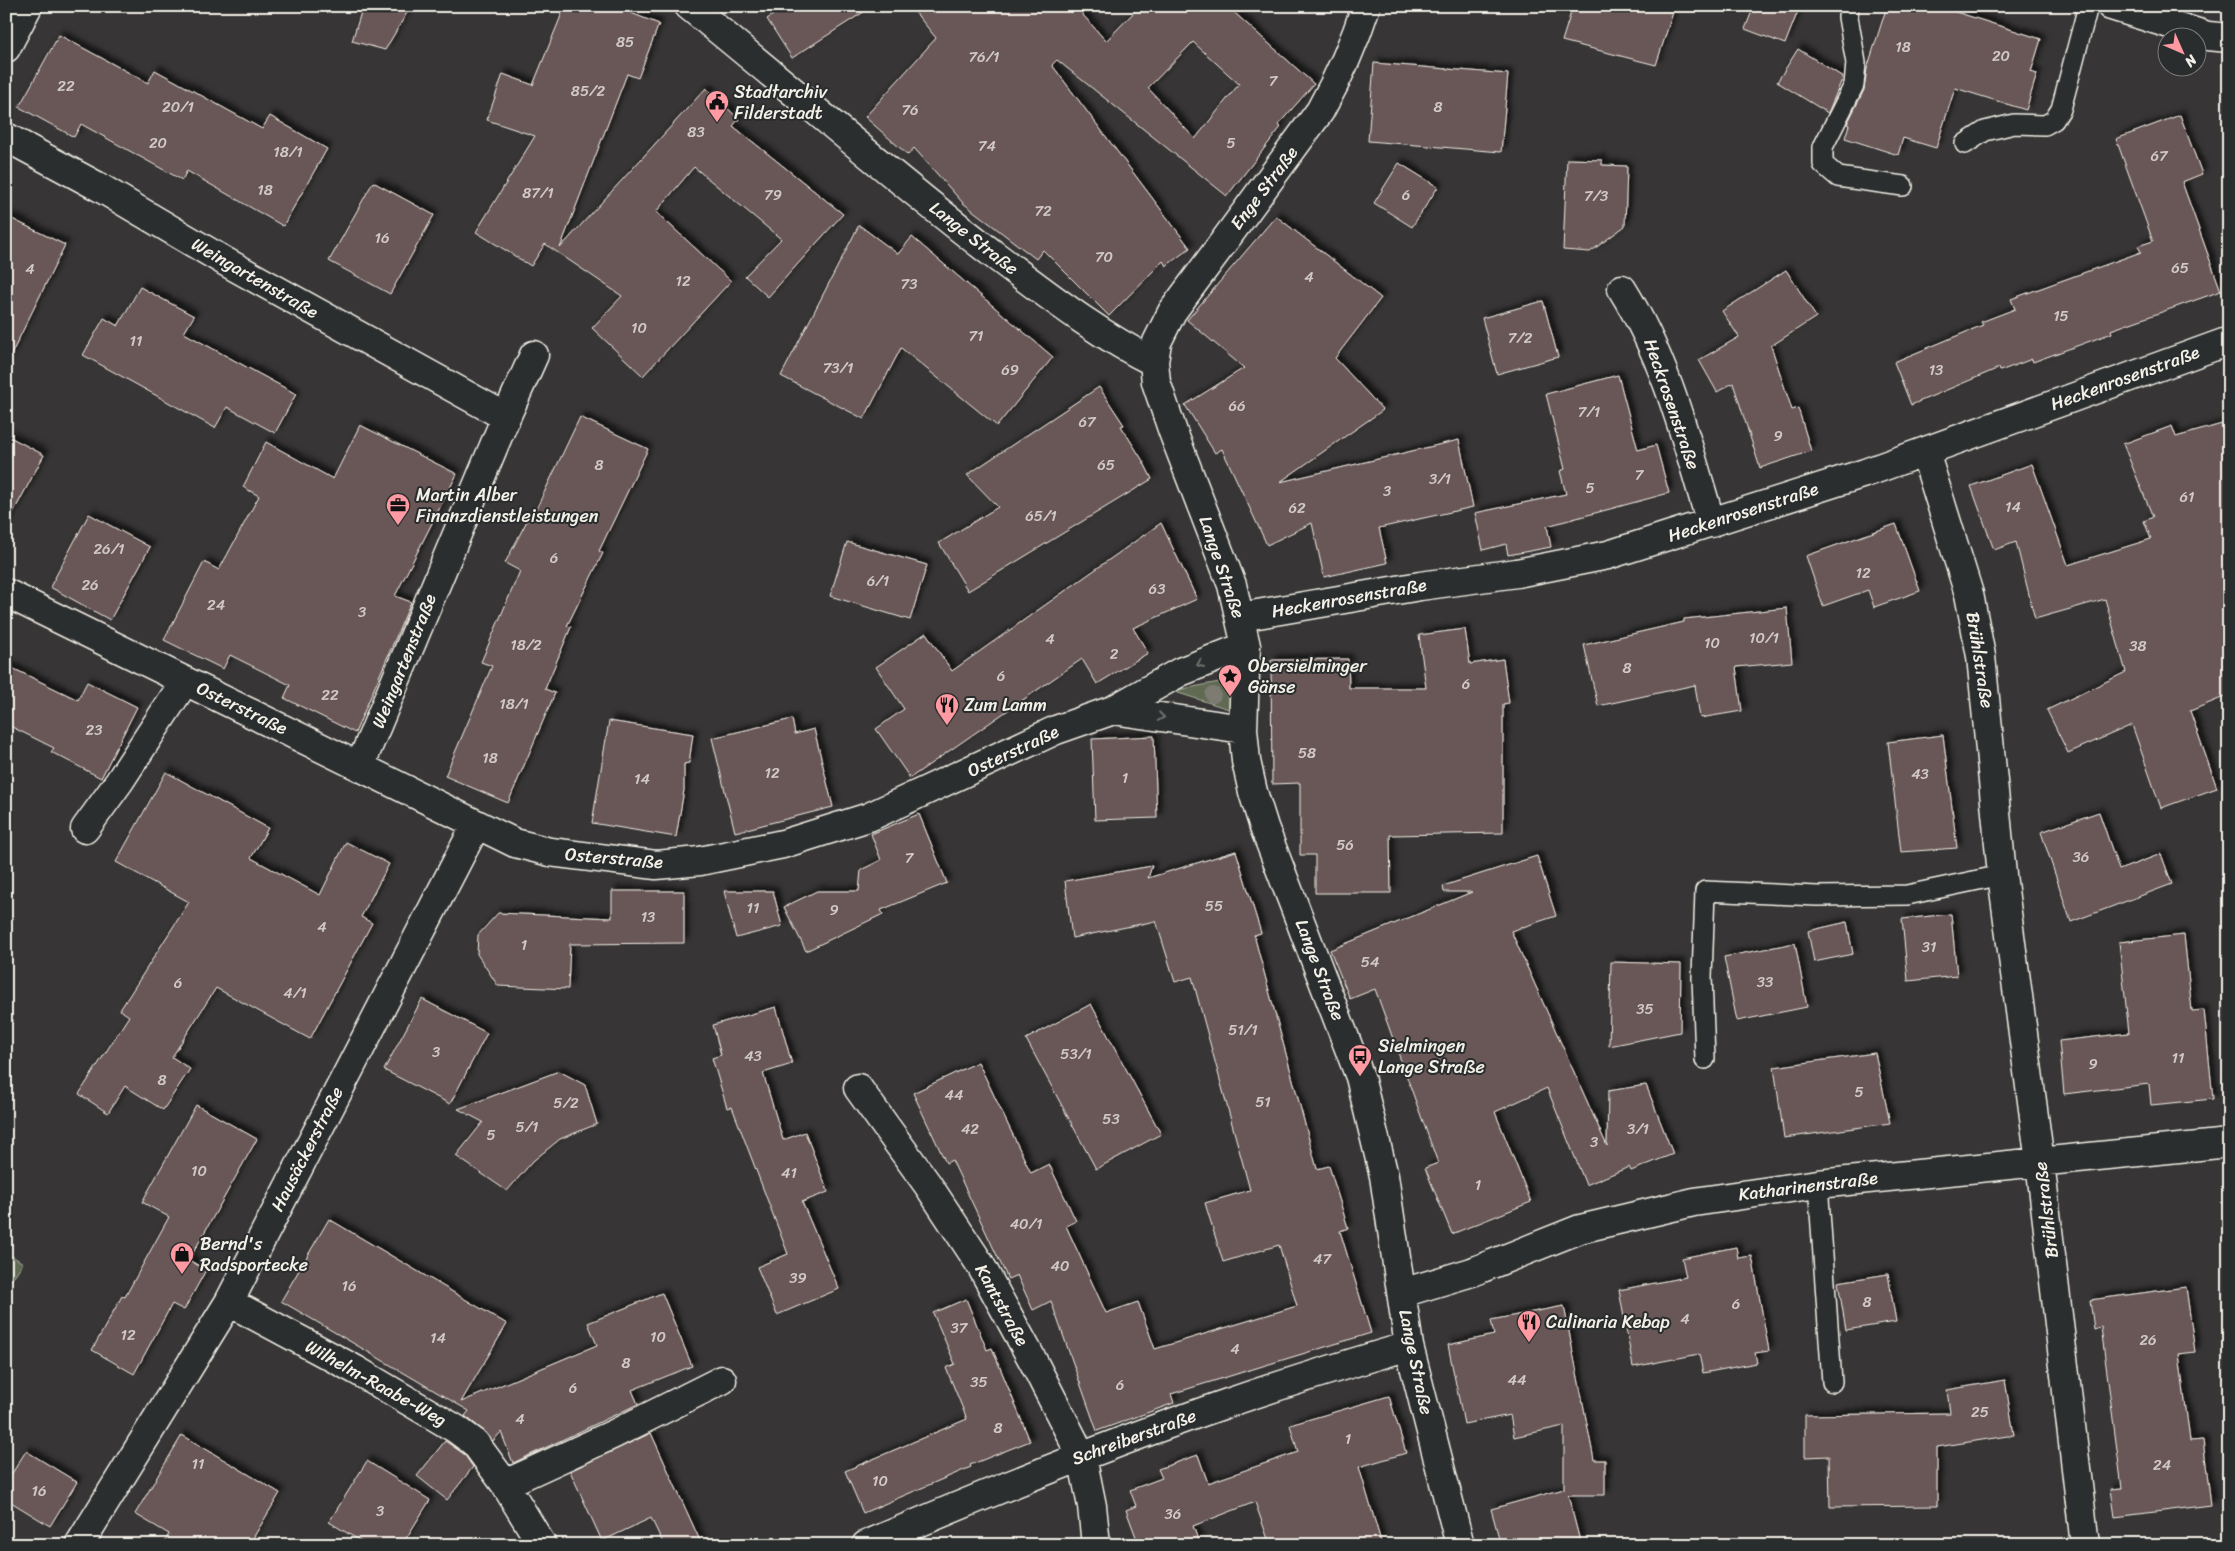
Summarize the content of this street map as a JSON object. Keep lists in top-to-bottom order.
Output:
{
  "streets": {
    "street": [
      "Enge Straße",
      "Lange Straße",
      "Weingartenstraße",
      "Heckenrosenstraße",
      "Heckrosenstraße",
      "Brühlstraße",
      "Osterstraße",
      "Hausäckerstraße",
      "Katharinenstraße",
      "Kantstraße",
      "Wilhelm-Raabe-Weg",
      "Schreiberstraße"
    ]
  },
  "crossings": [
    ["Enge Straße", "Lange Straße"],
    ["Lange Straße", "Heckenrosenstraße"],
    ["Lange Straße", "Osterstraße"],
    ["Lange Straße", "Katharinenstraße"],
    ["Lange Straße", "Schreiberstraße"],
    ["Weingartenstraße", "Osterstraße"],
    ["Heckenrosenstraße", "Heckrosenstraße"],
    ["Heckenrosenstraße", "Brühlstraße"],
    ["Brühlstraße", "Katharinenstraße"],
    ["Osterstraße", "Hausäckerstraße"],
    ["Hausäckerstraße", "Wilhelm-Raabe-Weg"],
    ["Kantstraße", "Schreiberstraße"]
  ],
  "places": {
    "public building": ["Stadtarchiv Filderstadt"],
    "office": ["Martin Alber Finanzdienstleistungen"],
    "place": ["Obersielminger Gänse"],
    "restaurant": ["Zum Lamm", "Culinaria Kebap"],
    "bus stop": ["Sielmingen Lange Straße"],
    "shop": ["Bernd's Radsportecke"]
  },
  "house_numbers": [
    "85",
    "18",
    "20",
    "76/1",
    "7",
    "22",
    "85/2",
    "20/1",
    "8",
    "76",
    "83",
    "20",
    "5",
    "74",
    "18/1",
    "67",
    "18",
    "87/1",
    "79",
    "6",
    "7/3",
    "72",
    "16",
    "70",
    "65",
    "4",
    "4",
    "12",
    "73",
    "15",
    "10",
    "71",
    "7/2",
    "11",
    "73/1",
    "69",
    "13",
    "66",
    "7/1",
    "67",
    "9",
    "8",
    "65",
    "7",
    "3/1",
    "5",
    "3",
    "61",
    "14",
    "62",
    "65/1",
    "26/1",
    "6",
    "12",
    "6/1",
    "26",
    "63",
    "24",
    "3",
    "10/1",
    "4",
    "10",
    "18/2",
    "38",
    "2",
    "8",
    "6",
    "6",
    "22",
    "18/1",
    "23",
    "58",
    "18",
    "12",
    "43",
    "1",
    "14",
    "56",
    "36",
    "7",
    "55",
    "11",
    "9",
    "13",
    "4",
    "1",
    "31",
    "54",
    "33",
    "6",
    "4/1",
    "35",
    "51/1",
    "3",
    "53/1",
    "43",
    "11",
    "9",
    "8",
    "5",
    "44",
    "51",
    "5/2",
    "53",
    "5/1",
    "42",
    "3/1",
    "5",
    "3",
    "10",
    "41",
    "1",
    "40/1",
    "47",
    "40",
    "39",
    "16",
    "8",
    "6",
    "4",
    "37",
    "12",
    "10",
    "14",
    "26",
    "4",
    "8",
    "44",
    "35",
    "6",
    "6",
    "25",
    "4",
    "8",
    "1",
    "11",
    "24",
    "10",
    "16",
    "3",
    "36"
  ],
  "north": "bottom right"
}
